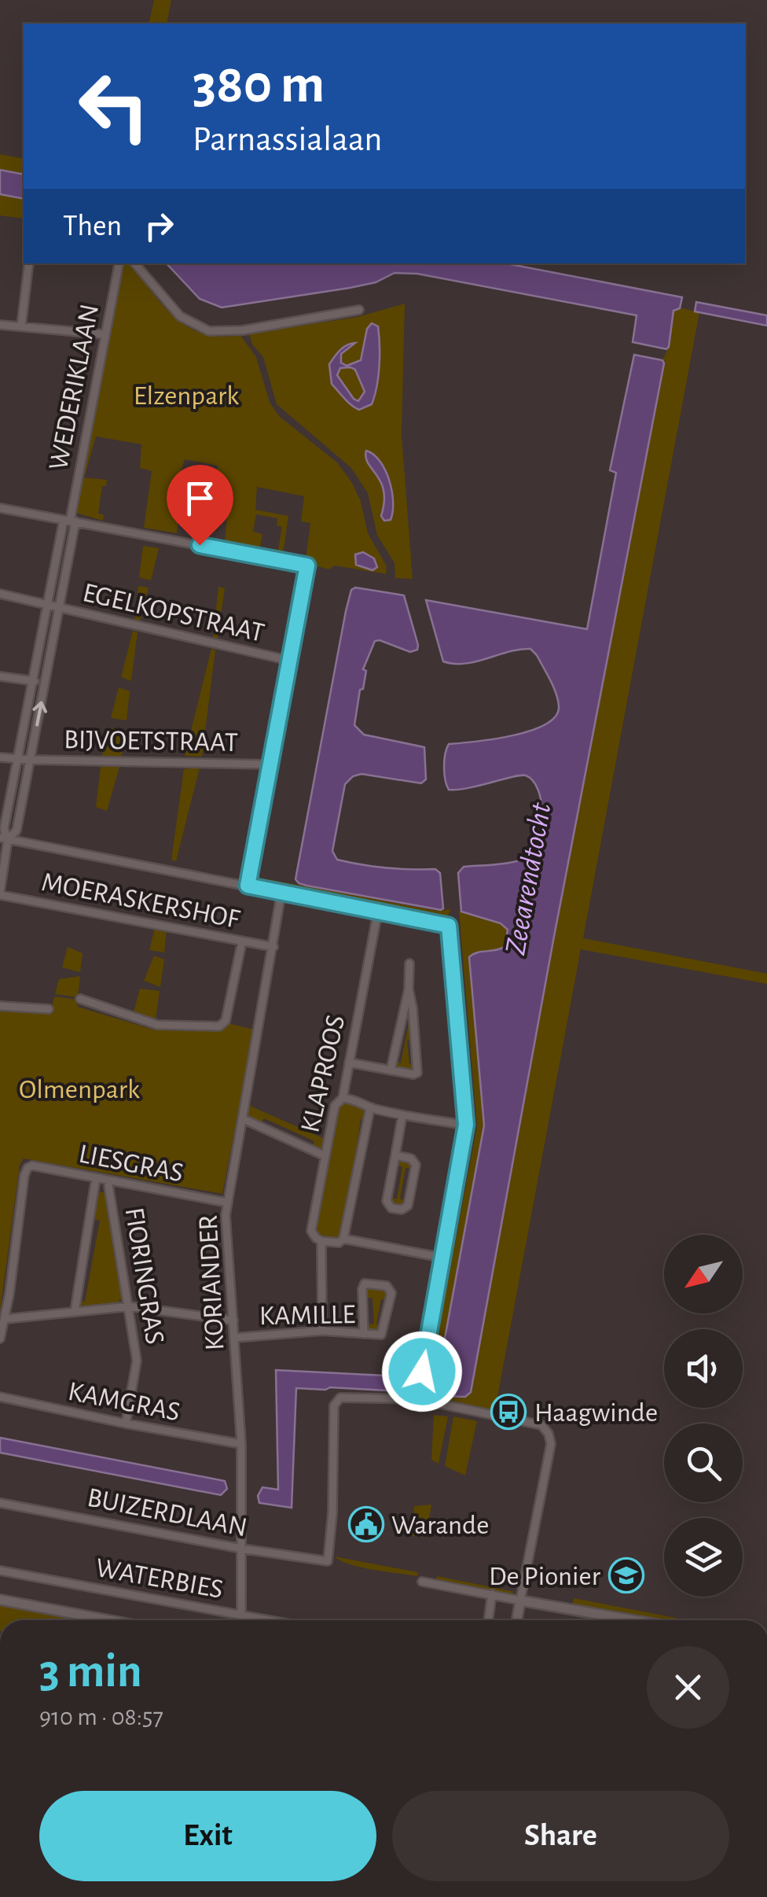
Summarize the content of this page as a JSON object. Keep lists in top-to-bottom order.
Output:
{
  "streets": {
    "street": [
      "WEDERIKLAAN",
      "EGELKOPSTRAAT",
      "BIJVOETSTRAAT",
      "MOERASKERSHOF",
      "KLAPROOS",
      "LIESGRAS",
      "FIORINGRAS",
      "KORIANDER",
      "KAMILLE",
      "KAMGRAS",
      "BUIZERDLAAN",
      "WATERBIES"
    ]
  },
  "crossings": [
    ["WEDERIKLAAN", "EGELKOPSTRAAT"],
    ["WEDERIKLAAN", "BIJVOETSTRAAT"],
    ["WEDERIKLAAN", "MOERASKERSHOF"],
    ["MOERASKERSHOF", "KORIANDER"],
    ["KLAPROOS", "KAMILLE"],
    ["LIESGRAS", "FIORINGRAS"],
    ["LIESGRAS", "KORIANDER"],
    ["FIORINGRAS", "KAMGRAS"],
    ["KORIANDER", "KAMILLE"],
    ["KORIANDER", "KAMGRAS"],
    ["KORIANDER", "BUIZERDLAAN"],
    ["KORIANDER", "WATERBIES"]
  ],
  "water": ["Zeearendtocht"],
  "parks": ["Elzenpark", "Olmenpark"],
  "places": {
    "bus stop": ["Haagwinde"],
    "public building": ["Warande"],
    "school or university": ["De Pionier"]
  },
  "north": "bottom left",
  "page": {
    "turn": ["380 m", "Parnassialaan"],
    "then": "Then",
    "heading": ["3 min", "910 m · 08:57"],
    "buttons": ["Exit", "Share"]
  }
}
